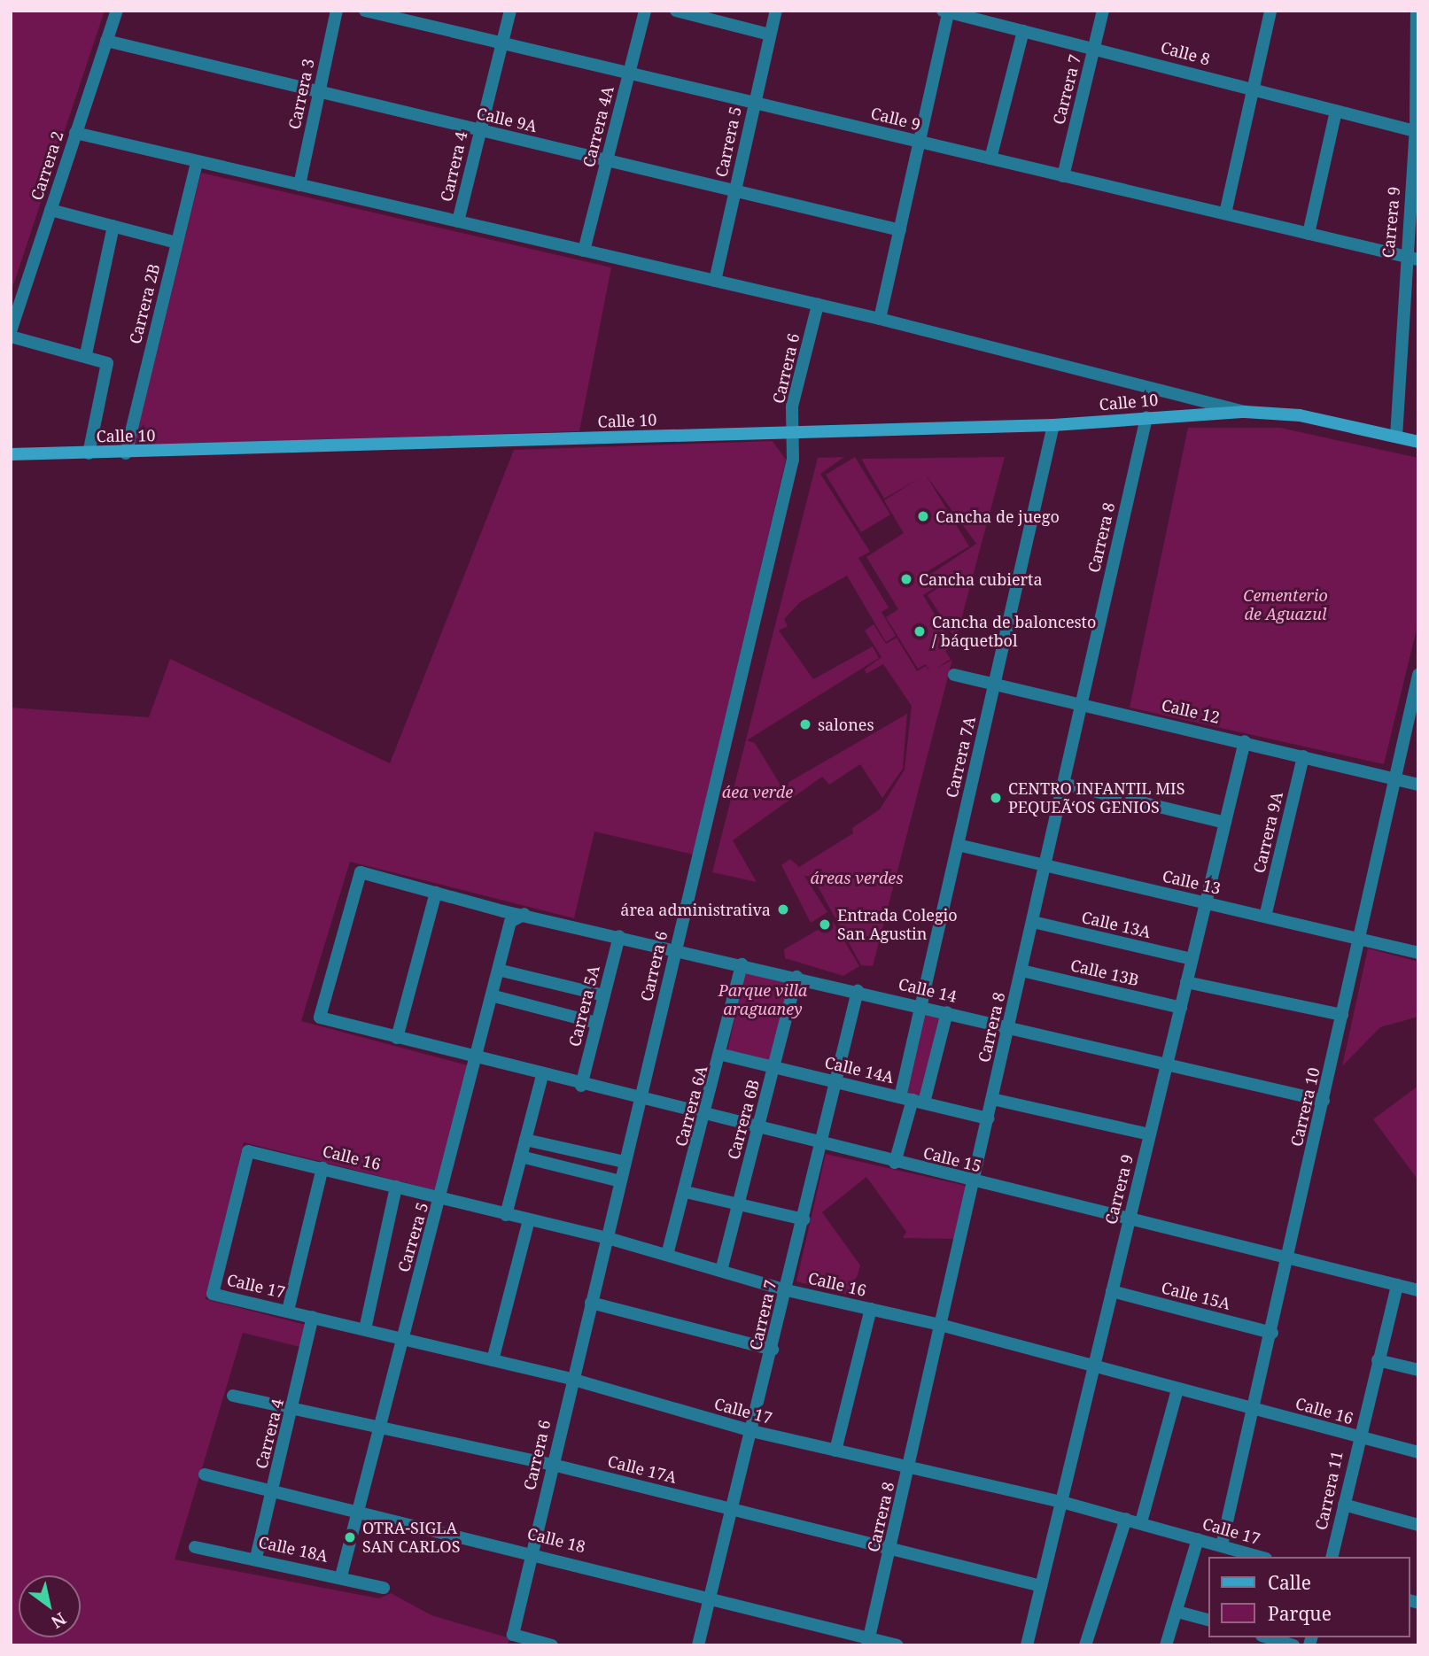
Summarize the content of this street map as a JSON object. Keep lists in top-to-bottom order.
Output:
{
  "streets": {
    "street": [
      "Calle 8",
      "Carrera 7",
      "Carrera 3",
      "Calle 9",
      "Calle 9A",
      "Carrera 4A",
      "Carrera 5",
      "Carrera 2",
      "Carrera 4",
      "Carrera 9",
      "Carrera 2B",
      "Carrera 6",
      "Calle 10",
      "Carrera 8",
      "Calle 12",
      "Carrera 7A",
      "Carrera 9A",
      "Calle 13",
      "Calle 13A",
      "Calle 13B",
      "Calle 14",
      "Carrera 5A",
      "Calle 14A",
      "Carrera 6A",
      "Carrera 10",
      "Carrera 6B",
      "Calle 16",
      "Calle 15",
      "Calle 17",
      "Calle 15A",
      "Calle 17A",
      "Carrera 11",
      "Calle 18",
      "Calle 18A"
    ]
  },
  "crossings": [
    ["Calle 8", "Carrera 7"],
    ["Calle 8", "Carrera 9"],
    ["Carrera 7", "Calle 9"],
    ["Carrera 7", "Calle 14"],
    ["Carrera 7", "Calle 14A"],
    ["Carrera 7", "Calle 16"],
    ["Carrera 7", "Calle 15"],
    ["Carrera 7", "Calle 17"],
    ["Carrera 7", "Calle 17A"],
    ["Carrera 7", "Calle 18"],
    ["Carrera 3", "Calle 9A"],
    ["Carrera 3", "Calle 10"],
    ["Calle 9", "Carrera 4A"],
    ["Calle 9", "Carrera 5"],
    ["Calle 9", "Carrera 4"],
    ["Calle 9", "Carrera 9"],
    ["Calle 9A", "Carrera 4A"],
    ["Calle 9A", "Carrera 5"],
    ["Calle 9A", "Carrera 2"],
    ["Calle 9A", "Carrera 4"],
    ["Carrera 4A", "Calle 10"],
    ["Carrera 5", "Calle 10"],
    ["Carrera 5", "Calle 14"],
    ["Carrera 5", "Calle 16"],
    ["Carrera 5", "Calle 15"],
    ["Carrera 5", "Calle 17"],
    ["Carrera 5", "Calle 17A"],
    ["Carrera 5", "Calle 18"],
    ["Carrera 5", "Calle 18A"],
    ["Carrera 2", "Calle 10"],
    ["Carrera 4", "Calle 10"],
    ["Carrera 4", "Calle 17"],
    ["Carrera 4", "Calle 17A"],
    ["Carrera 4", "Calle 18"],
    ["Carrera 4", "Calle 18A"],
    ["Carrera 9", "Calle 10"],
    ["Carrera 9", "Calle 12"],
    ["Carrera 9", "Calle 13"],
    ["Carrera 9", "Calle 13A"],
    ["Carrera 9", "Calle 13B"],
    ["Carrera 9", "Calle 14"],
    ["Carrera 9", "Calle 16"],
    ["Carrera 9", "Calle 15"],
    ["Carrera 9", "Calle 17"],
    ["Carrera 9", "Calle 15A"],
    ["Carrera 9", "Calle 17A"],
    ["Carrera 2B", "Calle 10"],
    ["Carrera 6", "Calle 10"],
    ["Carrera 6", "Calle 14"],
    ["Carrera 6", "Calle 16"],
    ["Carrera 6", "Calle 15"],
    ["Carrera 6", "Calle 17"],
    ["Carrera 6", "Calle 17A"],
    ["Carrera 6", "Calle 18"],
    ["Calle 10", "Carrera 8"],
    ["Calle 10", "Carrera 7A"],
    ["Carrera 8", "Calle 12"],
    ["Carrera 8", "Calle 13"],
    ["Carrera 8", "Calle 13A"],
    ["Carrera 8", "Calle 13B"],
    ["Carrera 8", "Calle 14"],
    ["Carrera 8", "Calle 14A"],
    ["Carrera 8", "Calle 16"],
    ["Carrera 8", "Calle 15"],
    ["Carrera 8", "Calle 17"],
    ["Carrera 8", "Calle 17A"],
    ["Carrera 8", "Calle 18"],
    ["Calle 12", "Carrera 7A"],
    ["Calle 12", "Carrera 9A"],
    ["Calle 12", "Carrera 10"],
    ["Carrera 7A", "Calle 13"],
    ["Carrera 7A", "Calle 14"],
    ["Carrera 7A", "Calle 14A"],
    ["Carrera 7A", "Calle 15"],
    ["Carrera 9A", "Calle 13"],
    ["Calle 13", "Carrera 10"],
    ["Calle 14", "Carrera 5A"],
    ["Calle 14", "Carrera 6A"],
    ["Calle 14", "Carrera 10"],
    ["Calle 14", "Carrera 6B"],
    ["Calle 14", "Calle 15"],
    ["Carrera 5A", "Calle 15"],
    ["Calle 14A", "Carrera 6A"],
    ["Calle 14A", "Carrera 6B"],
    ["Carrera 6A", "Calle 16"],
    ["Carrera 6A", "Calle 15"],
    ["Carrera 10", "Calle 16"],
    ["Carrera 10", "Calle 15"],
    ["Carrera 10", "Calle 17"],
    ["Carrera 10", "Calle 15A"],
    ["Carrera 6B", "Calle 16"],
    ["Carrera 6B", "Calle 15"],
    ["Calle 16", "Calle 17"],
    ["Calle 16", "Carrera 11"],
    ["Calle 15", "Carrera 11"]
  ],
  "parks": [
    "Cementerio de Aguazul",
    "áea verde",
    "áreas verdes",
    "Parque villa araguaney"
  ],
  "places": [
    "Cancha de juego",
    "Cancha cubierta",
    "Cancha de baloncesto / báquetbol",
    "salones",
    "CENTRO INFANTIL MIS PEQUEÃ‘OS GENIOS",
    "área administrativa",
    "Entrada Colegio San Agustin",
    "OTRA-SIGLA SAN CARLOS"
  ],
  "legend": ["Calle", "Parque"],
  "north": "bottom right"
}
